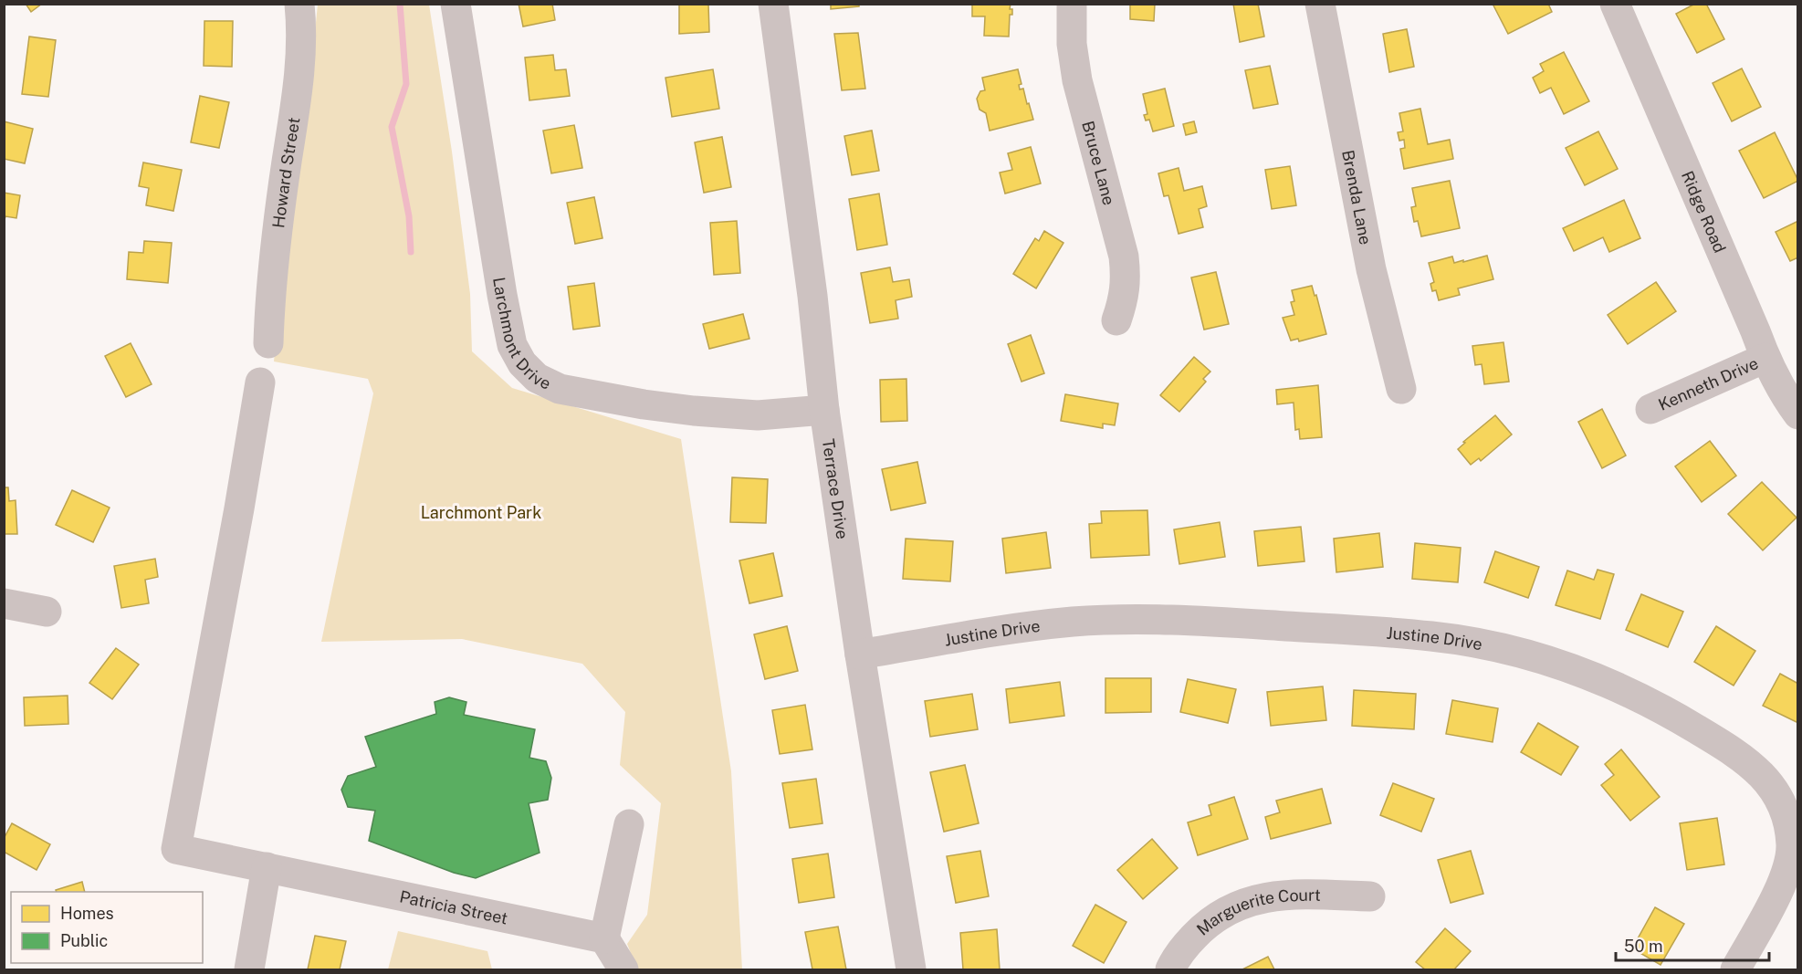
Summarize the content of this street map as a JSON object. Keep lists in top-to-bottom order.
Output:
{
  "streets": {
    "street": [
      "Bruce Lane",
      "Howard Street",
      "Brenda Lane",
      "Ridge Road",
      "Larchmont Drive",
      "Kenneth Drive",
      "Terrace Drive",
      "Justine Drive",
      "Patricia Street",
      "Marguerite Court"
    ]
  },
  "crossings": [
    ["Ridge Road", "Kenneth Drive"],
    ["Larchmont Drive", "Terrace Drive"],
    ["Terrace Drive", "Justine Drive"]
  ],
  "parks": ["Larchmont Park"],
  "legend": ["Homes", "Public"],
  "scale_bar": "50 m"
}
